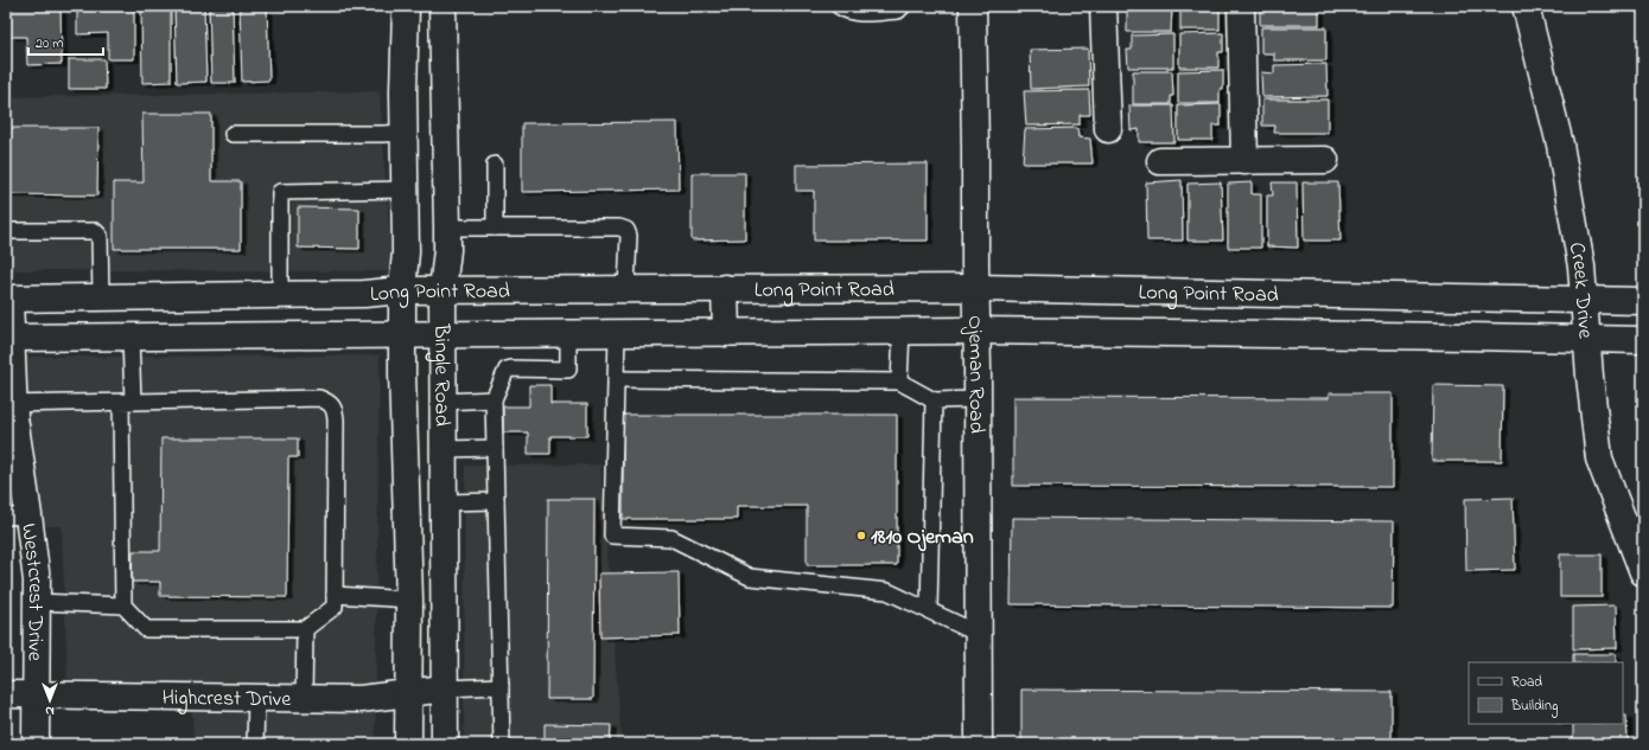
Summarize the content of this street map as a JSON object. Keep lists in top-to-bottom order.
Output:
{
  "streets": {
    "main road": [
      "Long Point Road",
      "Creek Drive",
      "Bingle Road",
      "Ojeman Road",
      "Westcrest Drive",
      "Highcrest Drive"
    ]
  },
  "crossings": [
    ["Long Point Road", "Creek Drive"],
    ["Long Point Road", "Bingle Road"],
    ["Long Point Road", "Ojeman Road"],
    ["Long Point Road", "Westcrest Drive"],
    ["Bingle Road", "Highcrest Drive"],
    ["Westcrest Drive", "Highcrest Drive"]
  ],
  "places": ["1810 Ojeman"],
  "legend": ["Road", "Building"],
  "scale_bar": "20 m",
  "north": "bottom"
}
